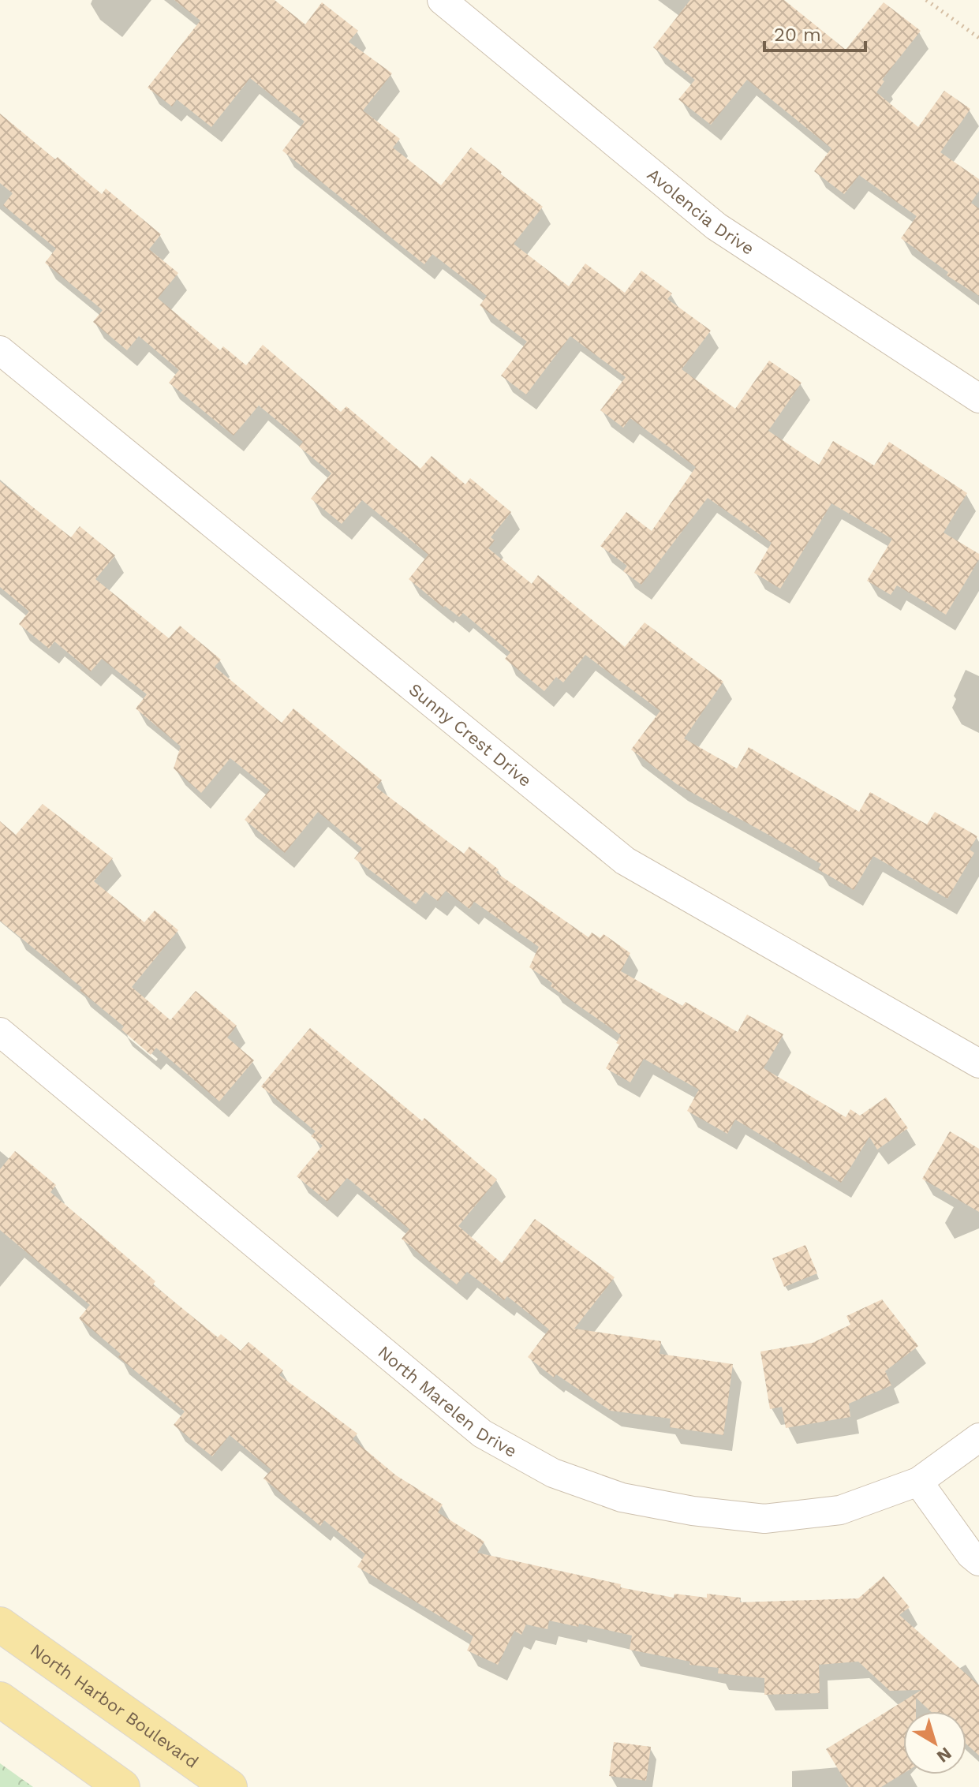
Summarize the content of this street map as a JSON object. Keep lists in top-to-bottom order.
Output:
{
  "streets": {
    "main road": ["North Harbor Boulevard"],
    "street": ["Avolencia Drive", "Sunny Crest Drive", "North Marelen Drive"]
  },
  "scale_bar": "20 m",
  "north": "bottom right"
}
